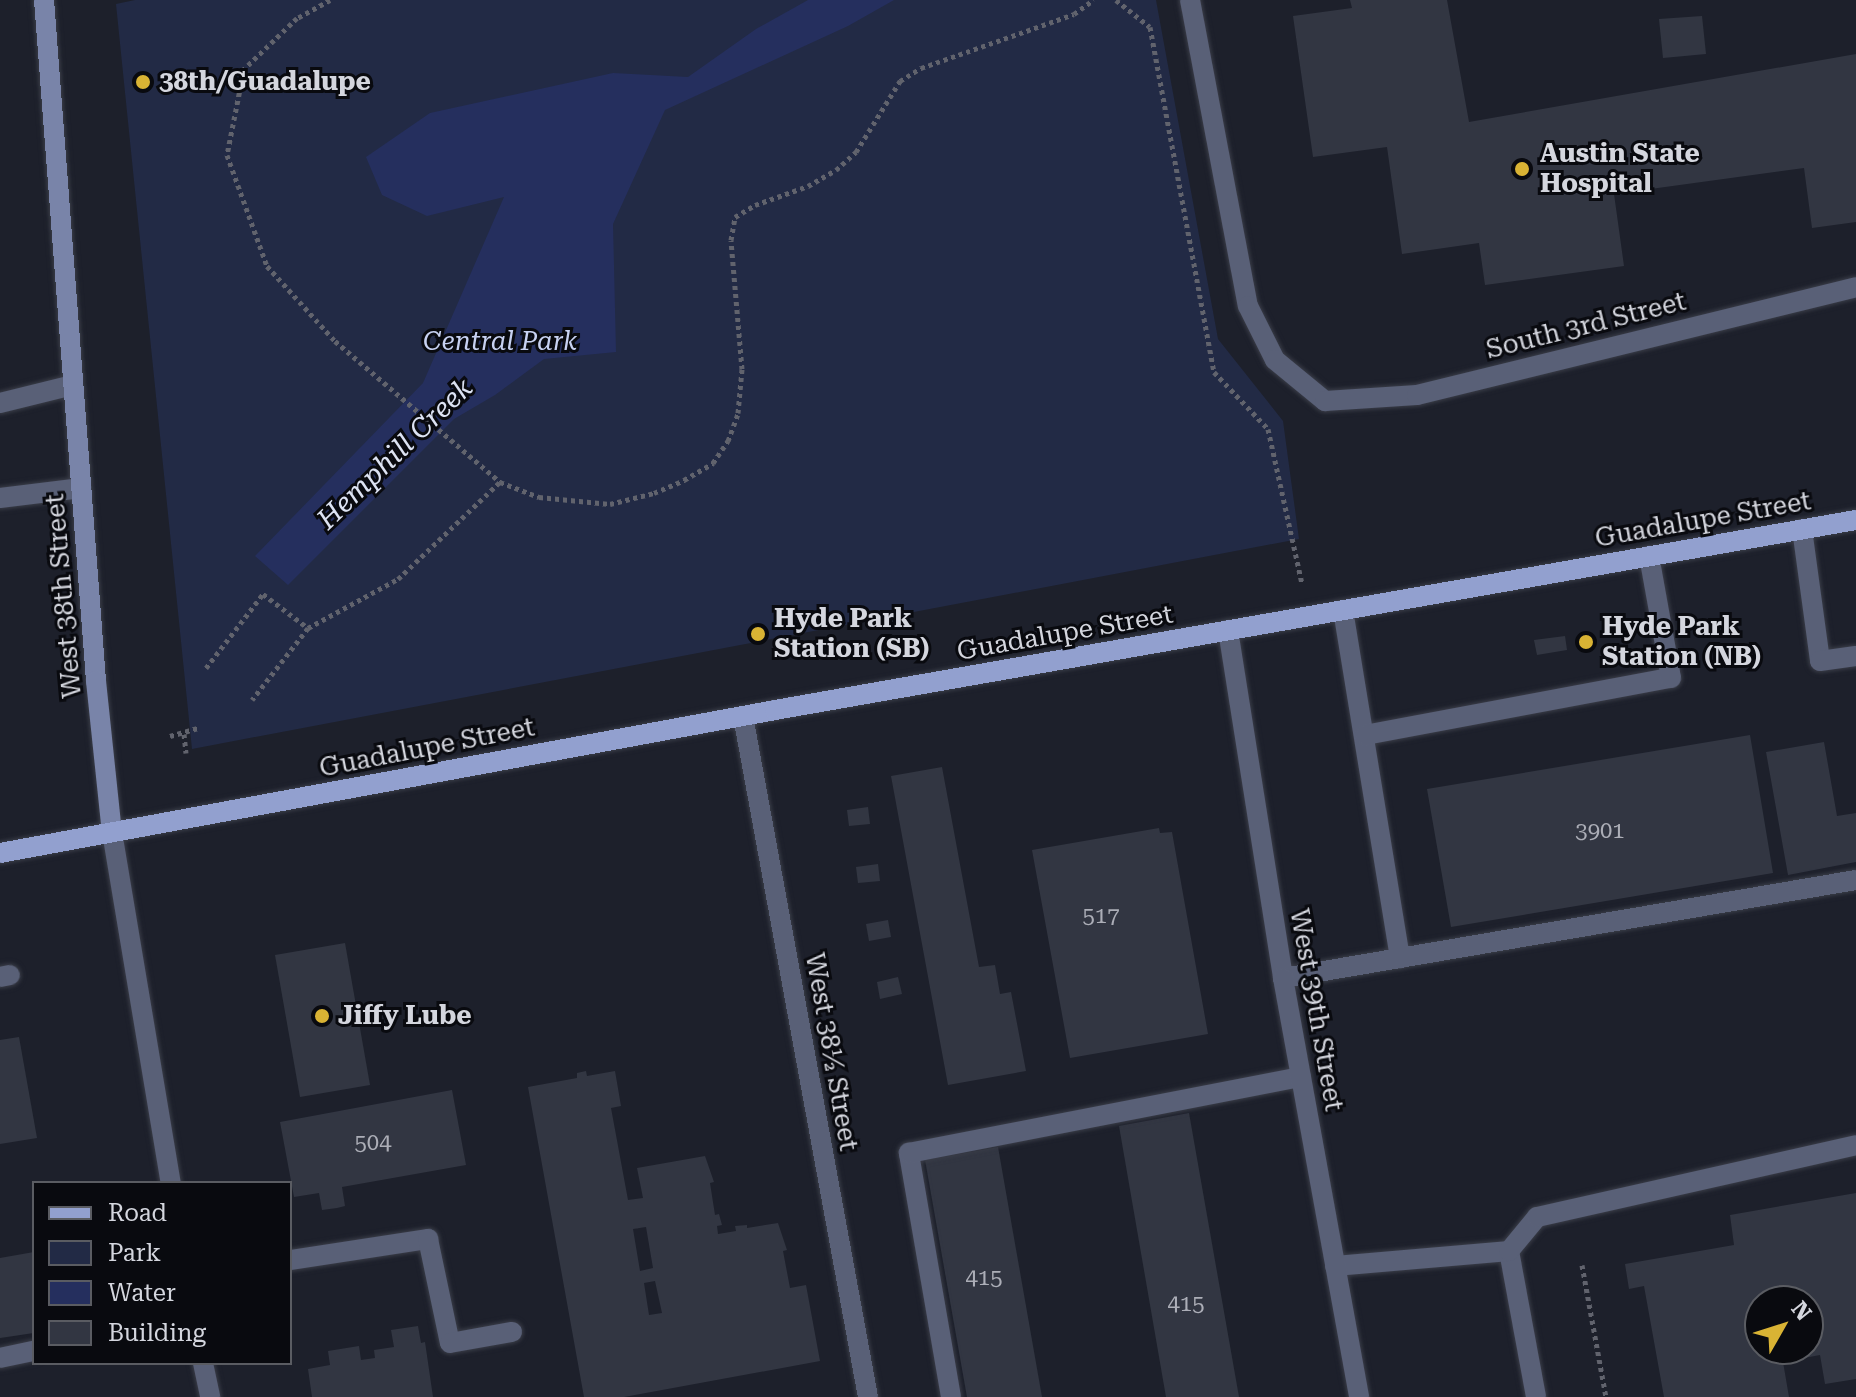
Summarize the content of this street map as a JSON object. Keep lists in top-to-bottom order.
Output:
{
  "streets": {
    "main road": ["Guadalupe Street", "West 38th Street"],
    "street": ["South 3rd Street", "West 39th Street", "West 38½ Street"]
  },
  "crossings": [
    ["Guadalupe Street", "West 38th Street"],
    ["Guadalupe Street", "West 39th Street"],
    ["Guadalupe Street", "West 38½ Street"]
  ],
  "water": ["Hemphill Creek"],
  "parks": ["Central Park"],
  "places": [
    "38th/Guadalupe",
    "Austin State Hospital",
    "Hyde Park Station (SB)",
    "Hyde Park Station (NB)",
    "Jiffy Lube"
  ],
  "house_numbers": [
    "3901",
    "517",
    "504",
    "415",
    "415"
  ],
  "legend": [
    "Road",
    "Park",
    "Water",
    "Building"
  ],
  "north": "top right"
}
